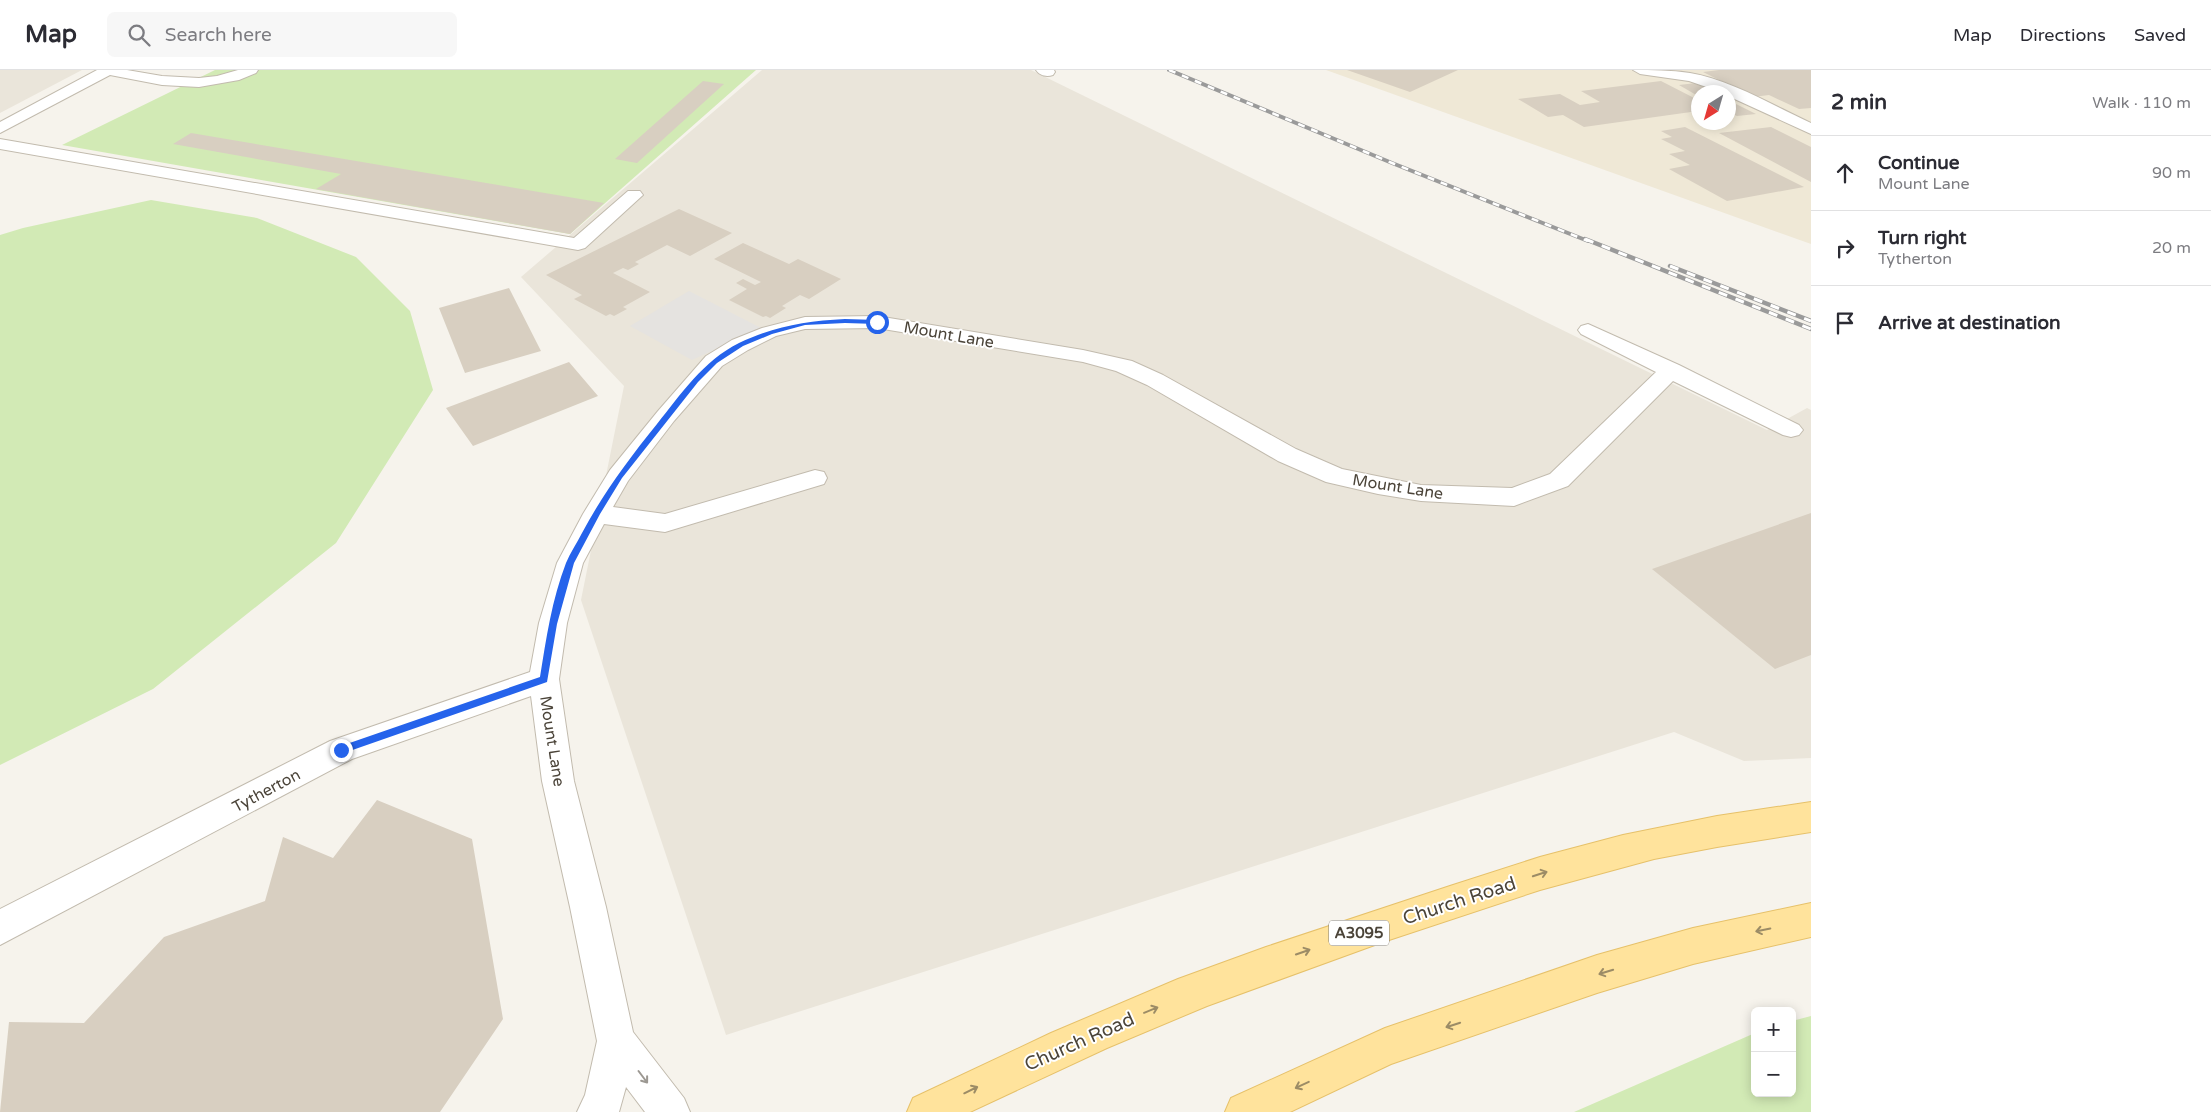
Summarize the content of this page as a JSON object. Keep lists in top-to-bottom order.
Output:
{
  "streets": {
    "main road": ["Church Road", "A3095"],
    "street": ["Mount Lane", "Tytherton"]
  },
  "crossings": [
    ["Mount Lane", "Tytherton"]
  ],
  "north": "bottom left",
  "page": {
    "header": "Map",
    "search": "Search here",
    "nav": ["Map", "Directions", "Saved"],
    "heading": ["2 min", "Walk · 110 m"],
    "list": [
      ["Continue", "Mount Lane", "90 m"],
      ["Turn right", "Tytherton", "20 m"],
      "Arrive at destination"
    ],
    "map_buttons": ["+", "−"]
  }
}
